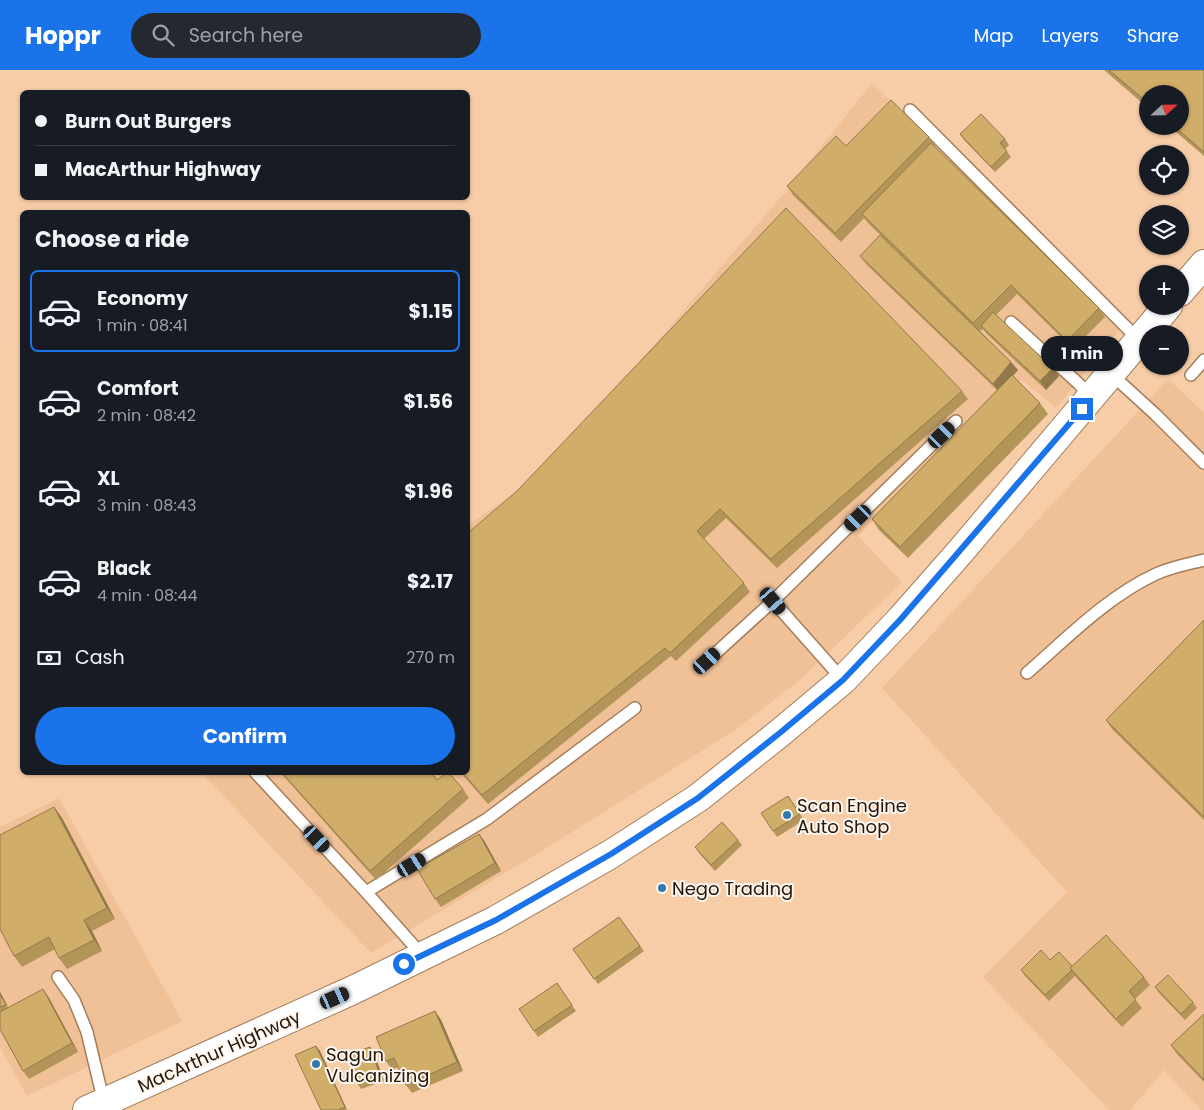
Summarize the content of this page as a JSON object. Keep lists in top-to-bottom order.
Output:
{
  "streets": {
    "highway": ["MacArthur Highway"]
  },
  "places": ["Scan Engine Auto Shop", "Nego Trading", "Sagun Vulcanizing"],
  "north": "right",
  "page": {
    "header": "Hoppr",
    "search": "Search here",
    "nav": ["Map", "Layers", "Share"],
    "map_buttons": ["+", "−"],
    "banner": ["Burn Out Burgers", "MacArthur Highway"],
    "heading": "Choose a ride",
    "list": [
      {
        "name": "Economy",
        "note": "1 min · 08:41",
        "value": "$1.15"
      },
      {
        "name": "Comfort",
        "note": "2 min · 08:42",
        "value": "$1.56"
      },
      {
        "name": "XL",
        "note": "3 min · 08:43",
        "value": "$1.96"
      },
      {
        "name": "Black",
        "note": "4 min · 08:44",
        "value": "$2.17"
      }
    ],
    "bubble": "1 min",
    "pay": ["Cash", "270 m"],
    "buttons": "Confirm"
  }
}
